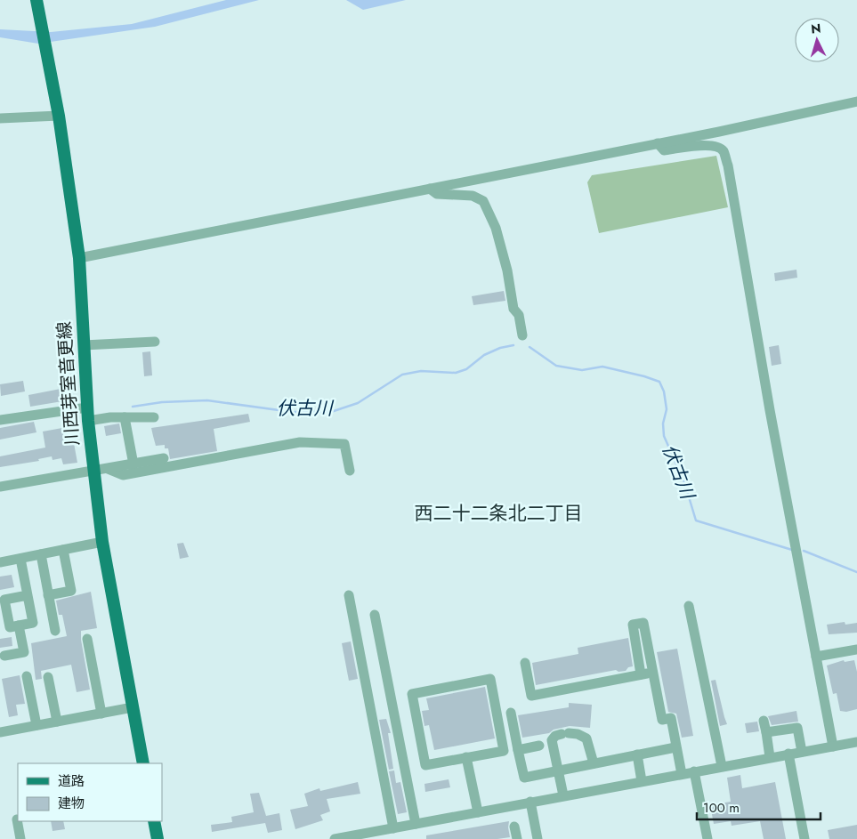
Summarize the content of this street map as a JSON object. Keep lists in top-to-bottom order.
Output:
{
  "streets": {
    "main road": ["川西芽室音更線"]
  },
  "districts": ["西二十二条北二丁目"],
  "water": ["伏古川"],
  "legend": ["道路", "建物"],
  "scale_bar": "100 m",
  "north": "top"
}
